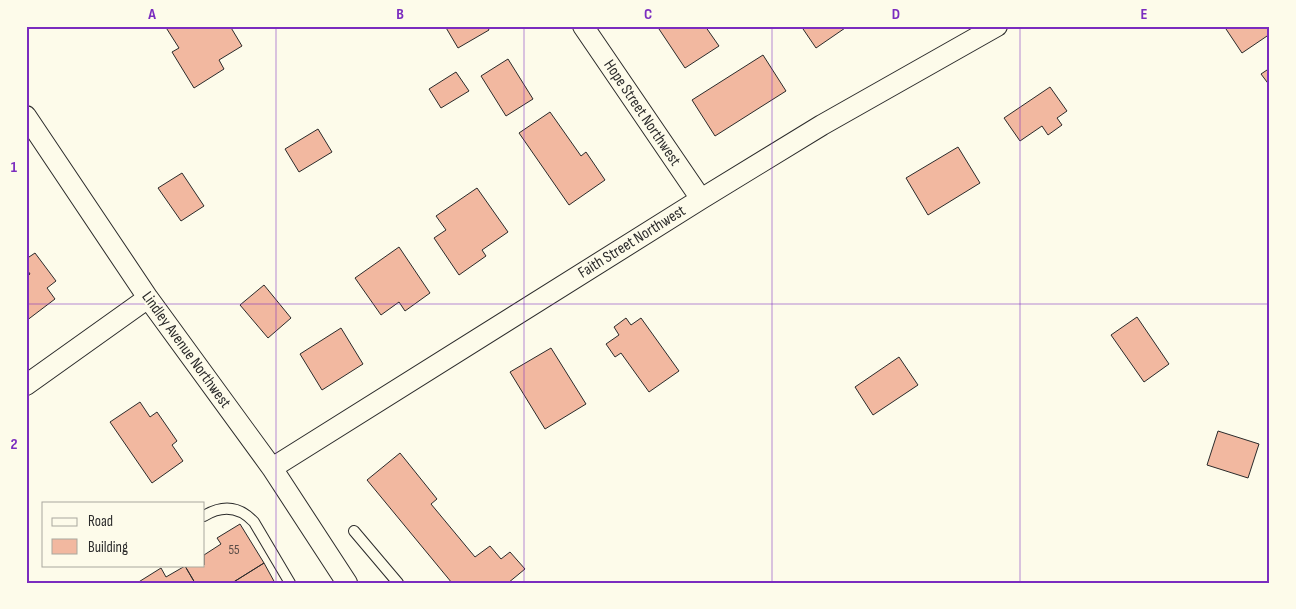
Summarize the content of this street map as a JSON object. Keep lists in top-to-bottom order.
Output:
{
  "streets": {
    "street": ["Hope Street Northwest", "Faith Street Northwest", "Lindley Avenue Northwest"]
  },
  "crossings": [
    ["Hope Street Northwest", "Faith Street Northwest"],
    ["Faith Street Northwest", "Lindley Avenue Northwest"]
  ],
  "house_numbers": ["55"],
  "legend": ["Road", "Building"],
  "grid": {
    "columns": [
      "A",
      "B",
      "C",
      "D",
      "E"
    ],
    "rows": ["1", "2"]
  }
}
